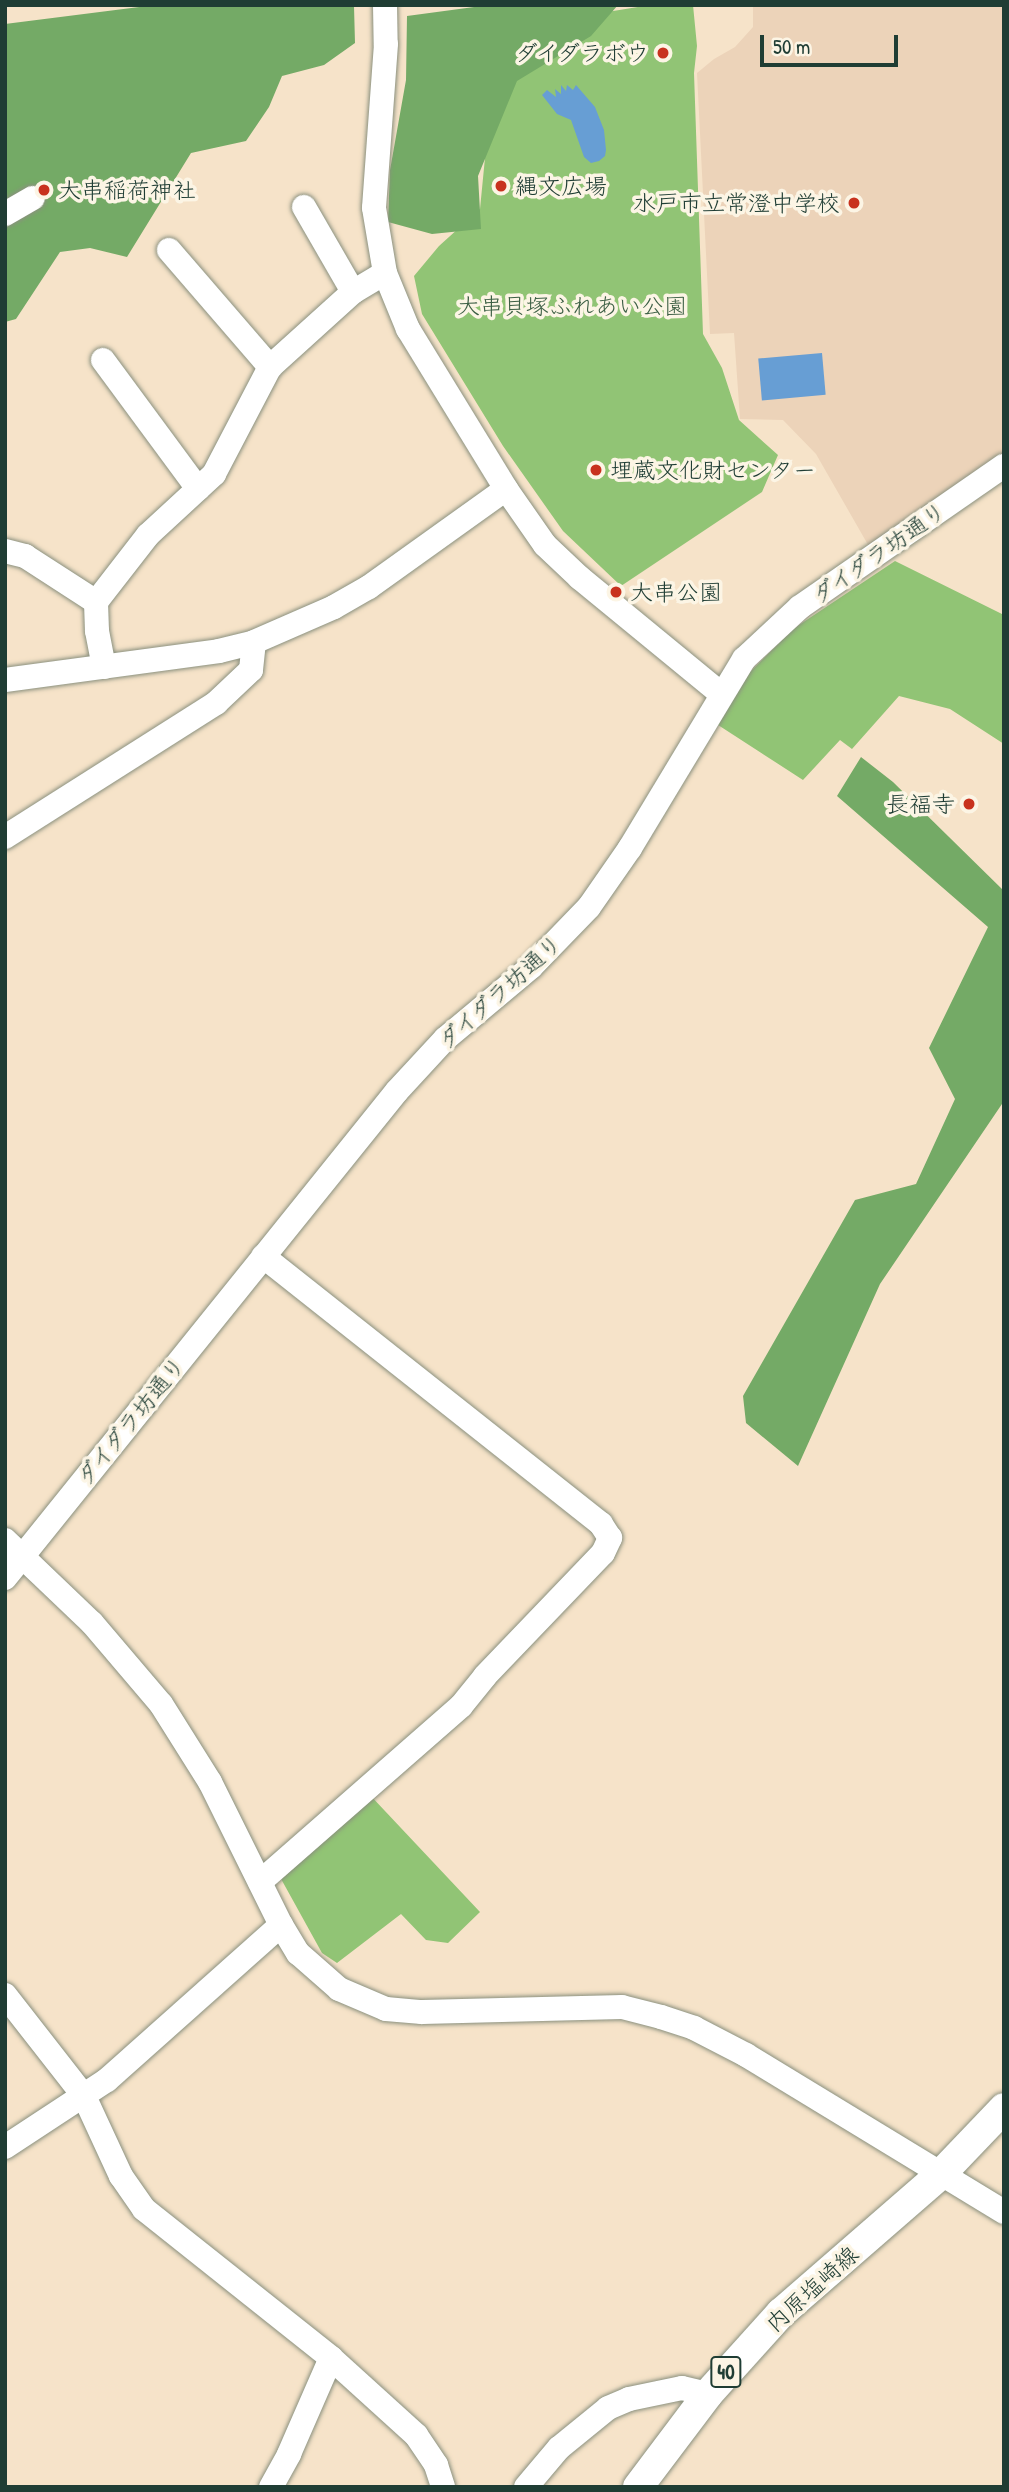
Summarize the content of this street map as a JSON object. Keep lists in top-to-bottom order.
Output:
{
  "streets": {
    "main road": ["内原塩崎線", "40"],
    "street": ["ダイダラ坊通り"]
  },
  "parks": ["大串貝塚ふれあい公園"],
  "places": [
    "ダイダラボウ",
    "縄文広場",
    "大串稲荷神社",
    "水戸市立常澄中学校",
    "埋蔵文化財センター",
    "大串公園",
    "長福寺"
  ],
  "scale_bar": "50 m"
}
